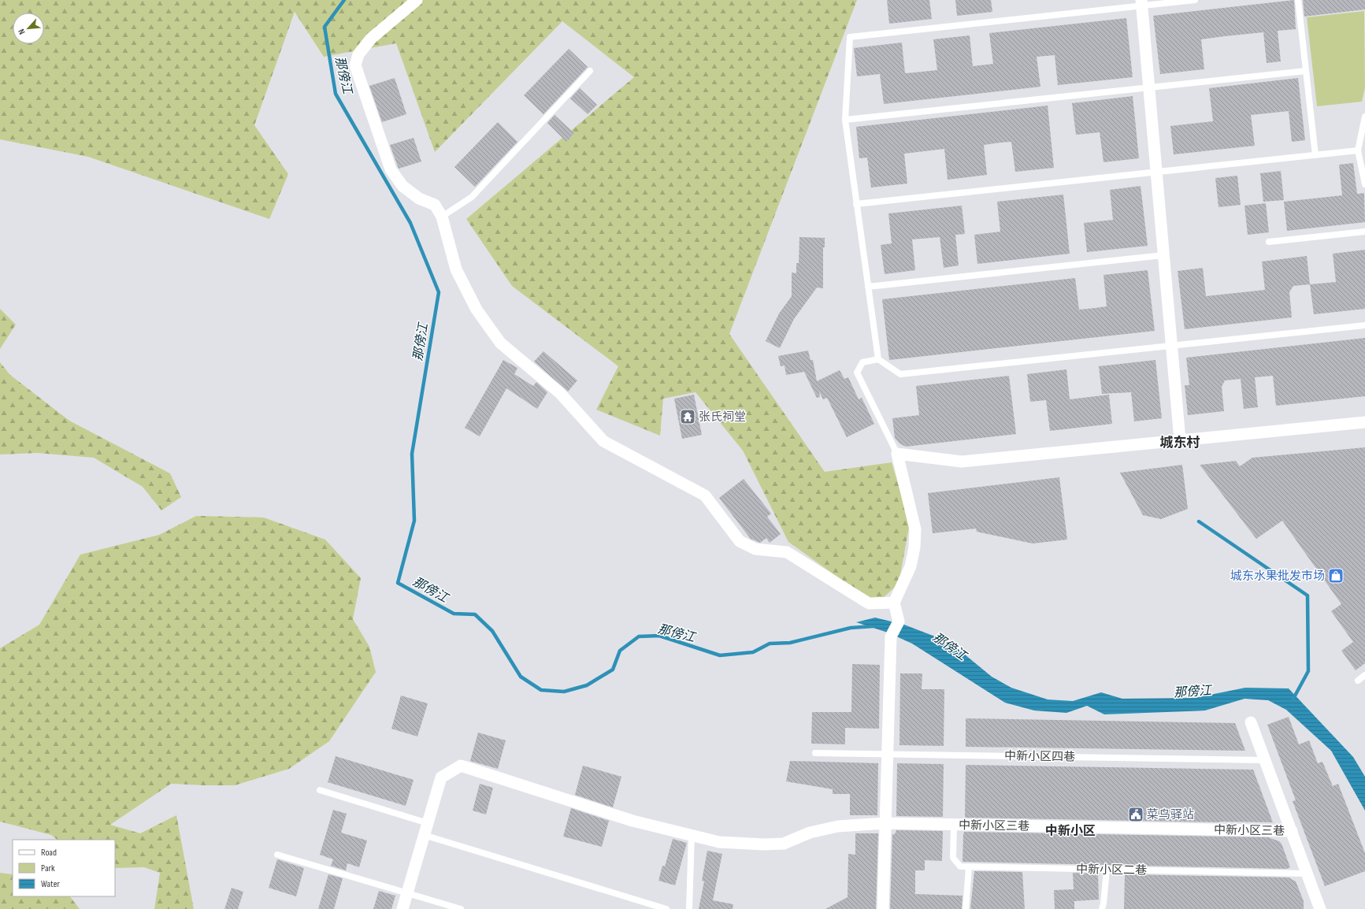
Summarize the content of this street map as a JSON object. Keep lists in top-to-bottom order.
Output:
{
  "streets": {
    "street": ["中新小区三巷"],
    "lane": ["中新小区四巷", "中新小区二巷"]
  },
  "crossings": [
    ["中新小区三巷", "中新小区二巷"]
  ],
  "districts": ["城东村", "中新小区"],
  "water": ["那傍江"],
  "places": {
    "temple": ["张氏祠堂"],
    "shop": ["城东水果批发市场"],
    "public building": ["菜鸟驿站"]
  },
  "legend": ["Road", "Park", "Water"],
  "north": "bottom left"
}
